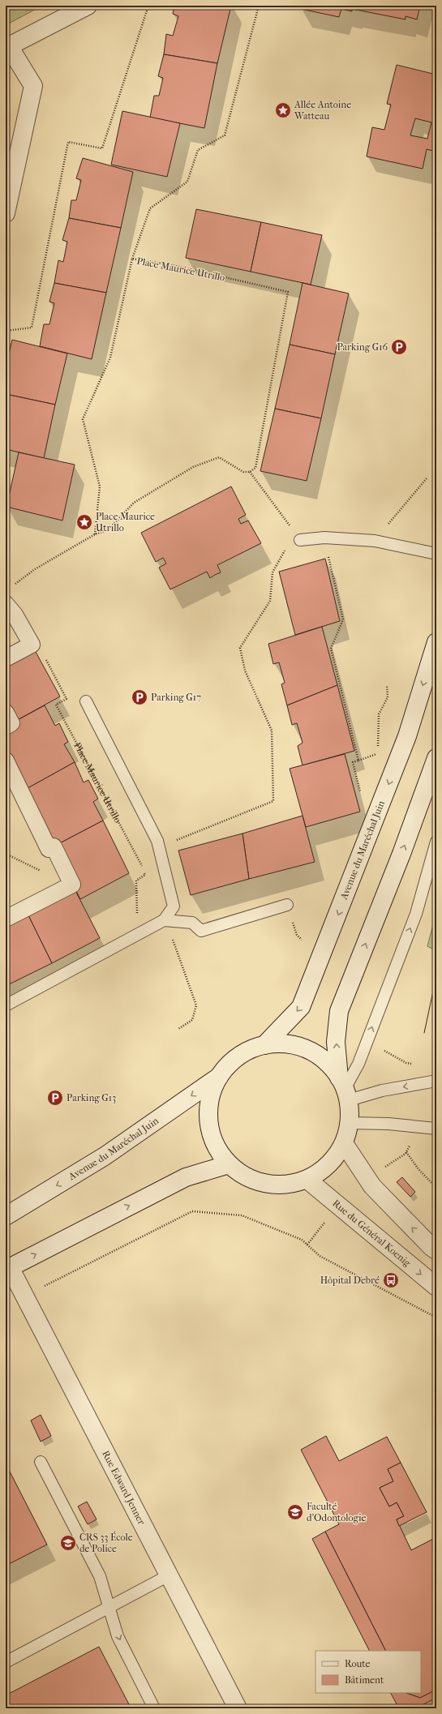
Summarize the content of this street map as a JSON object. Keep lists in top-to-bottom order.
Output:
{
  "streets": {
    "main road": ["Avenue du Maréchal Juin", "Rue du Général Koenig", "Rue Edward Jenner"],
    "path": ["Place Maurice Utrillo"]
  },
  "places": {
    "place": ["Allée Antoine Watteau", "Place Maurice Utrillo"],
    "parking": ["Parking G16", "Parking G17", "Parking G13"],
    "bus stop": ["Hôpital Debré"],
    "school or university": ["Faculté d'Odontologie", "CRS 33 École de Police"]
  },
  "legend": ["Route", "Bâtiment"]
}
